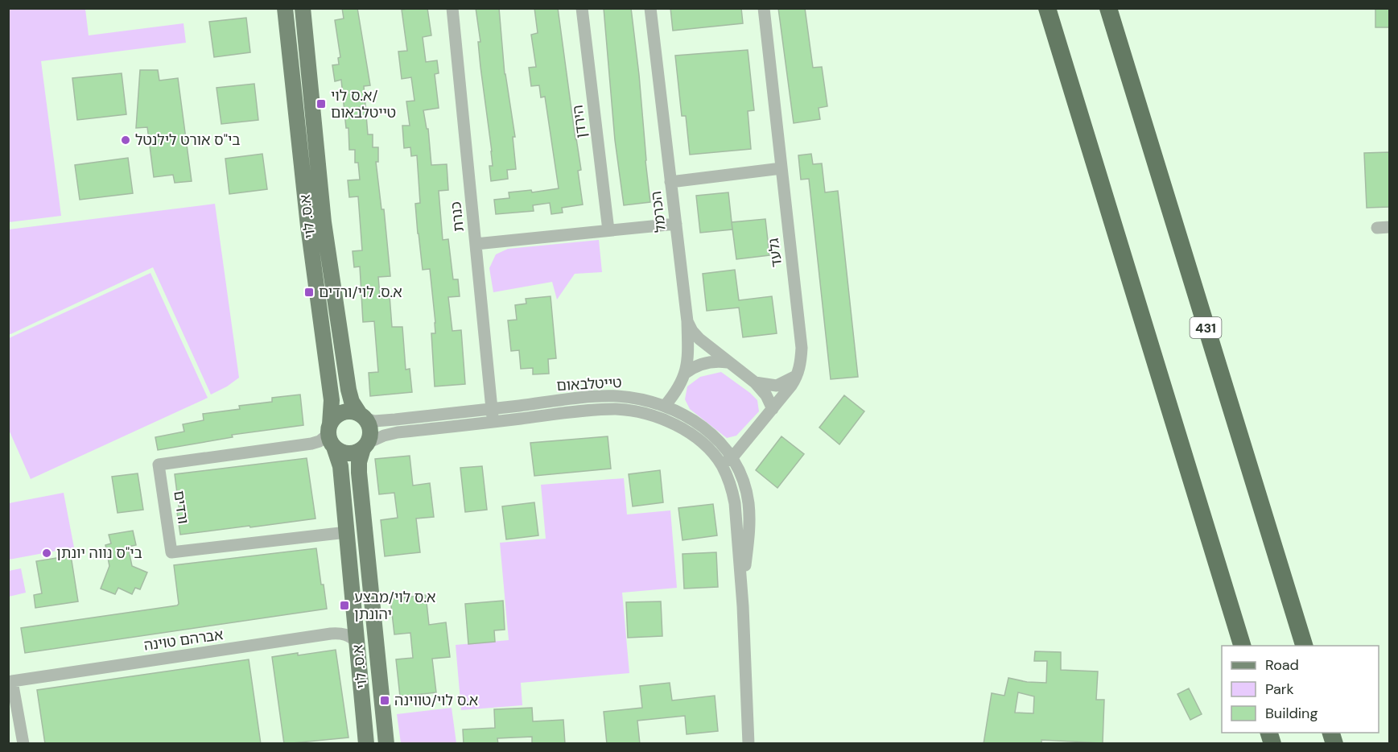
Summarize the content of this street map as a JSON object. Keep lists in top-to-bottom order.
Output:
{
  "streets": {
    "highway": ["431"],
    "main road": ["א.ס. לוי"],
    "street": [
      "הירדן",
      "הכרמל",
      "כנרת",
      "גלעד",
      "טייטלבאום",
      "ורדים",
      "אברהם טוינה"
    ]
  },
  "crossings": [
    ["הכרמל", "טייטלבאום"],
    ["א.ס. לוי", "טייטלבאום"],
    ["א.ס. לוי", "ורדים"],
    ["א.ס. לוי", "אברהם טוינה"],
    ["כנרת", "טייטלבאום"],
    ["גלעד", "טייטלבאום"],
    ["טייטלבאום", "ורדים"]
  ],
  "places": {
    "transit": [
      "א.ס לוי/ טייטלבאום",
      "א.ס. לוי/ורדים",
      "א.ס לוי/מבצע יהונתן",
      "א.ס לוי/טווינה"
    ],
    "other": ["בי\"ס אורט לילנטל", "בי\"ס נווה יונתן"]
  },
  "legend": ["Road", "Park", "Building"]
}
